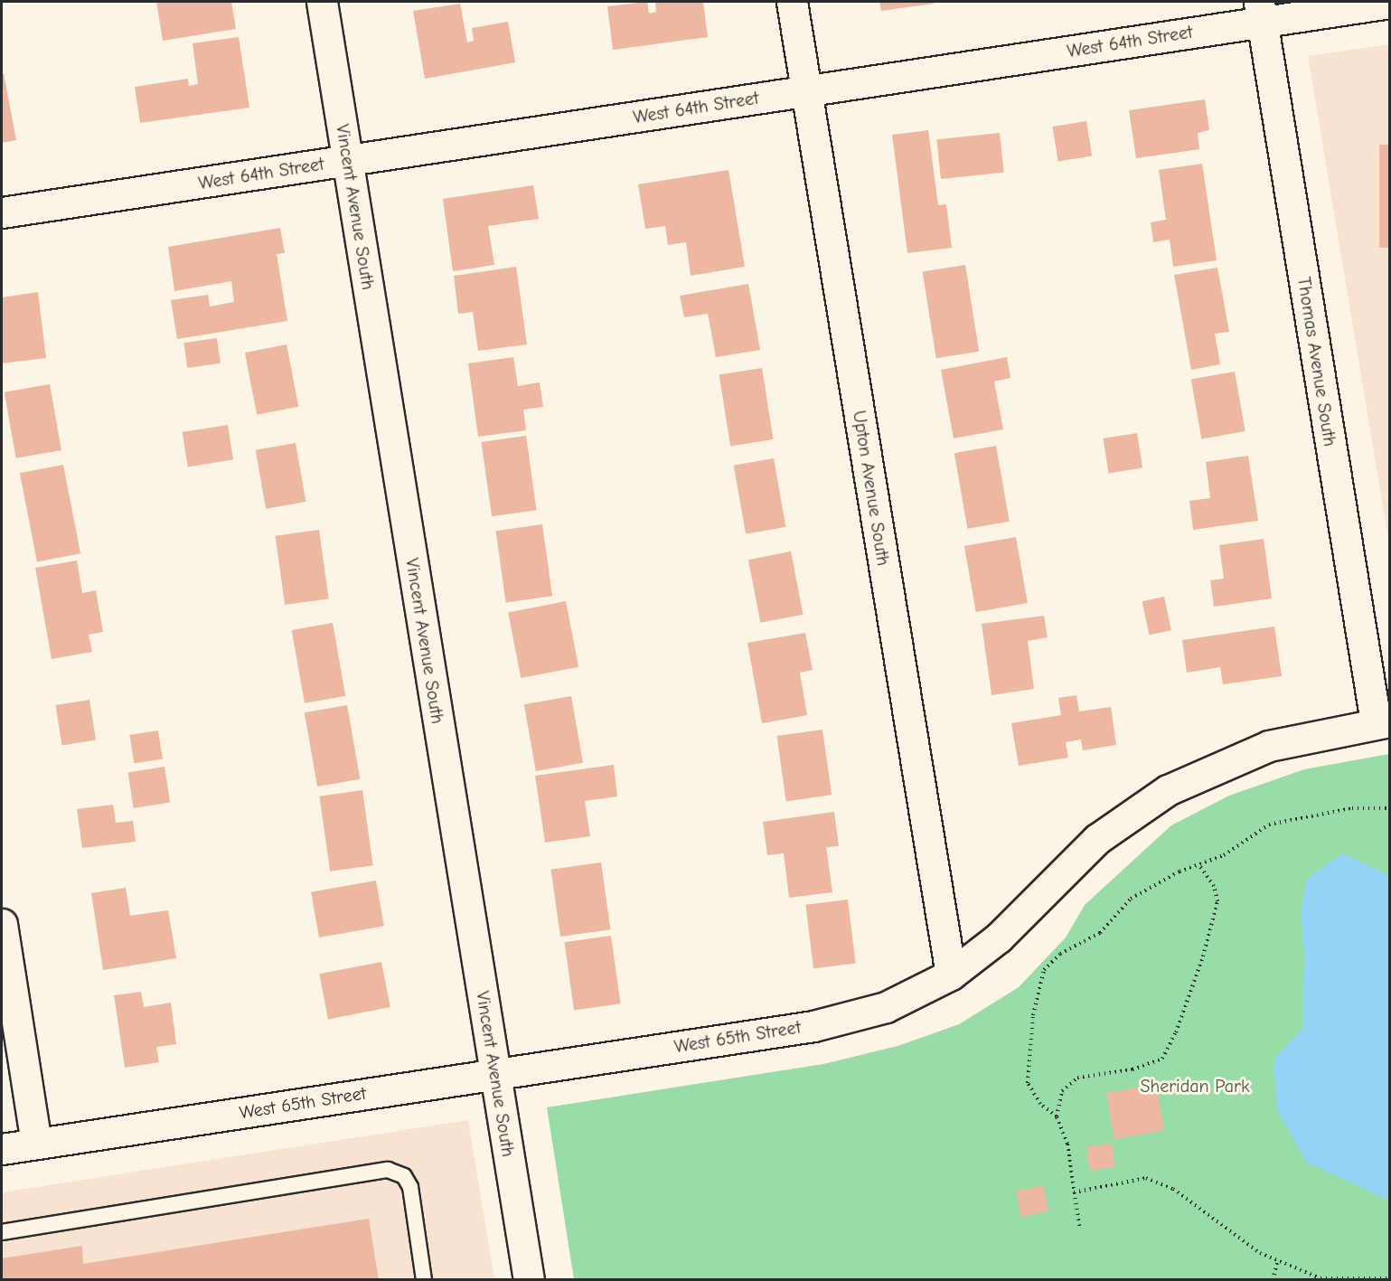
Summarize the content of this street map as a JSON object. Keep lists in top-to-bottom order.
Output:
{
  "streets": {
    "street": [
      "West 64th Street",
      "Vincent Avenue South",
      "Thomas Avenue South",
      "Upton Avenue South",
      "West 65th Street"
    ]
  },
  "crossings": [
    ["West 64th Street", "Vincent Avenue South"],
    ["West 64th Street", "Thomas Avenue South"],
    ["West 64th Street", "Upton Avenue South"],
    ["Vincent Avenue South", "West 65th Street"],
    ["Thomas Avenue South", "West 65th Street"],
    ["Upton Avenue South", "West 65th Street"]
  ],
  "parks": ["Sheridan Park"]
}
